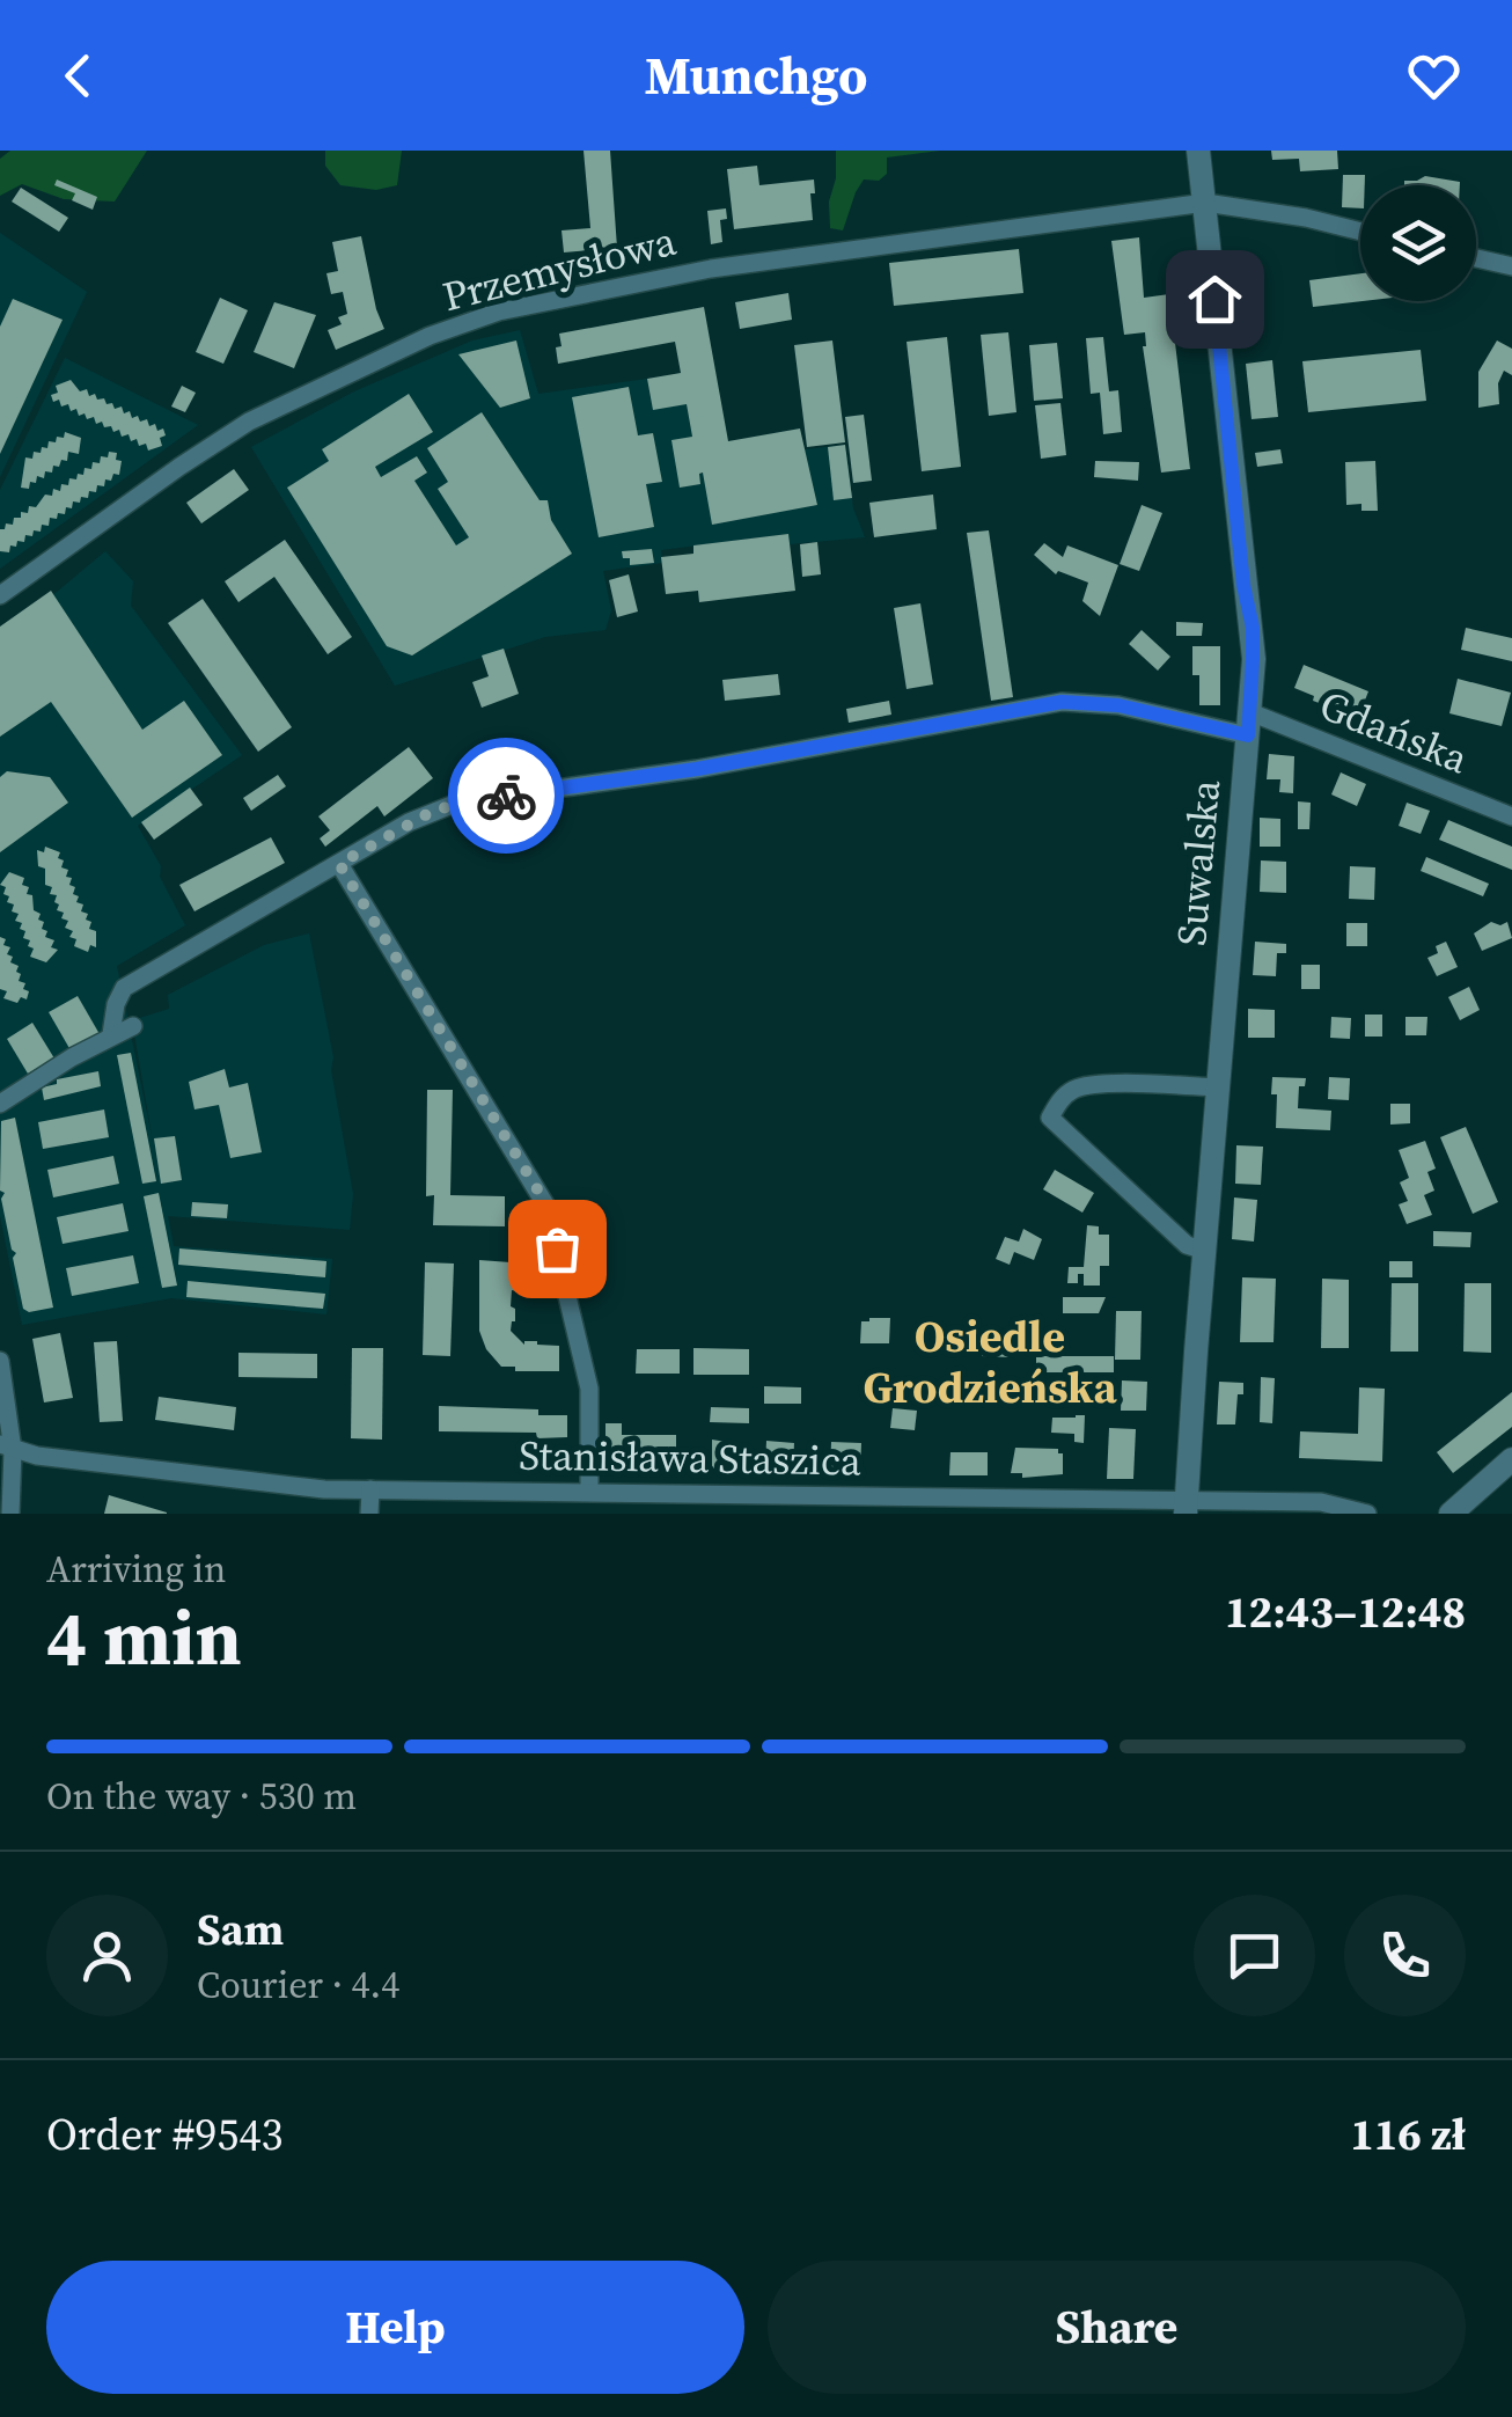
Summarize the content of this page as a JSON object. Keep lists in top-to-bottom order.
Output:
{
  "streets": {
    "street": [
      "Przemysłowa",
      "Gdańska",
      "Suwalska",
      "Stanisława Staszica"
    ]
  },
  "crossings": [
    ["Przemysłowa", "Suwalska"],
    ["Gdańska", "Suwalska"],
    ["Suwalska", "Stanisława Staszica"]
  ],
  "districts": ["Osiedle Grodzieńska"],
  "page": {
    "header": "Munchgo",
    "heading": ["4 min", "Arriving in", "12:43–12:48"],
    "panel": [
      "Sam",
      "Courier · 4.4",
      "Order #9543",
      "116 zł"
    ],
    "bar": "On the way · 530 m",
    "buttons": ["Help", "Share"]
  }
}
